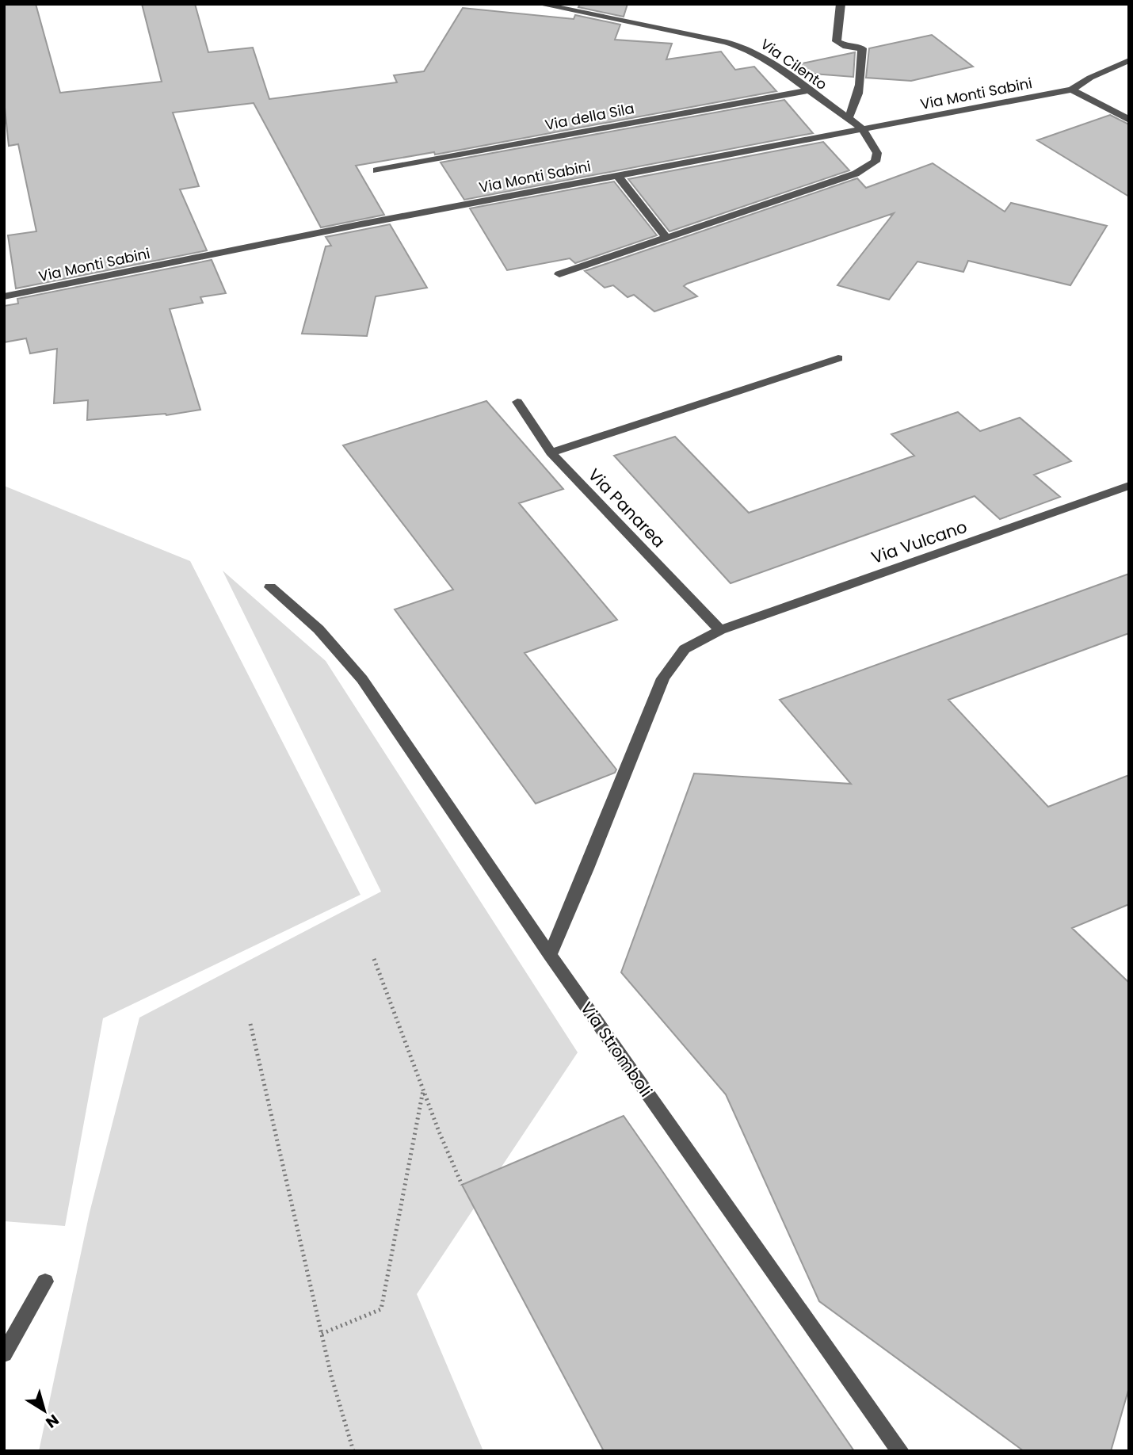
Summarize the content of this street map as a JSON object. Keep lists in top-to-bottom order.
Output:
{
  "streets": {
    "street": [
      "Via Cilento",
      "Via Monti Sabini",
      "Via della Sila",
      "Via Panarea",
      "Via Vulcano",
      "Via Stromboli"
    ]
  },
  "crossings": [
    ["Via Cilento", "Via Monti Sabini"],
    ["Via Cilento", "Via della Sila"],
    ["Via Panarea", "Via Vulcano"]
  ],
  "north": "bottom right"
}
